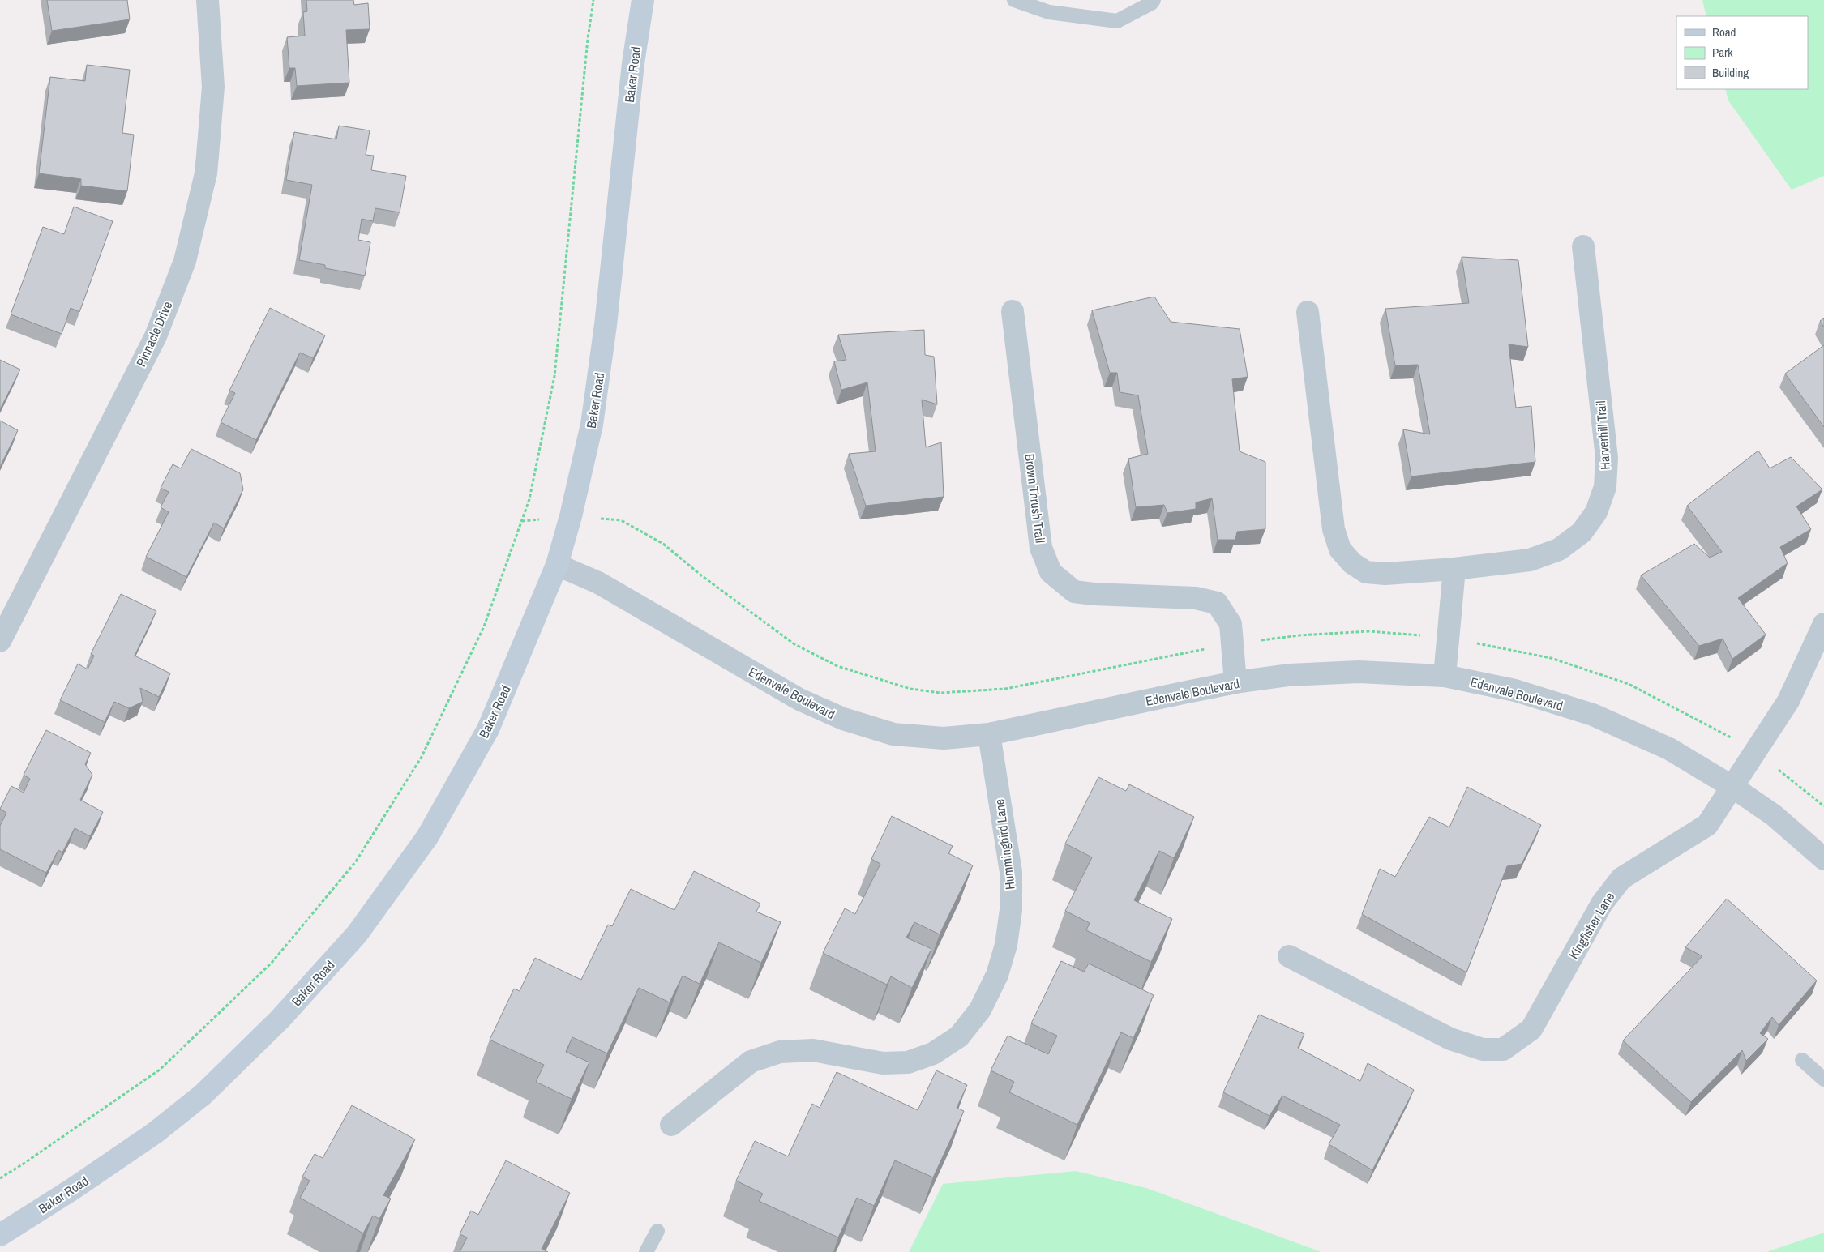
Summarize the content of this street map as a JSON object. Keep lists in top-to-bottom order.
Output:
{
  "streets": {
    "main road": ["Baker Road"],
    "street": [
      "Pinnacle Drive",
      "Harverhill Trail",
      "Brown Thrush Trail",
      "Edenvale Boulevard",
      "Hummingbird Lane",
      "Kingfisher Lane"
    ]
  },
  "crossings": [
    ["Baker Road", "Edenvale Boulevard"],
    ["Brown Thrush Trail", "Edenvale Boulevard"],
    ["Edenvale Boulevard", "Hummingbird Lane"],
    ["Edenvale Boulevard", "Kingfisher Lane"]
  ],
  "legend": ["Road", "Park", "Building"]
}
